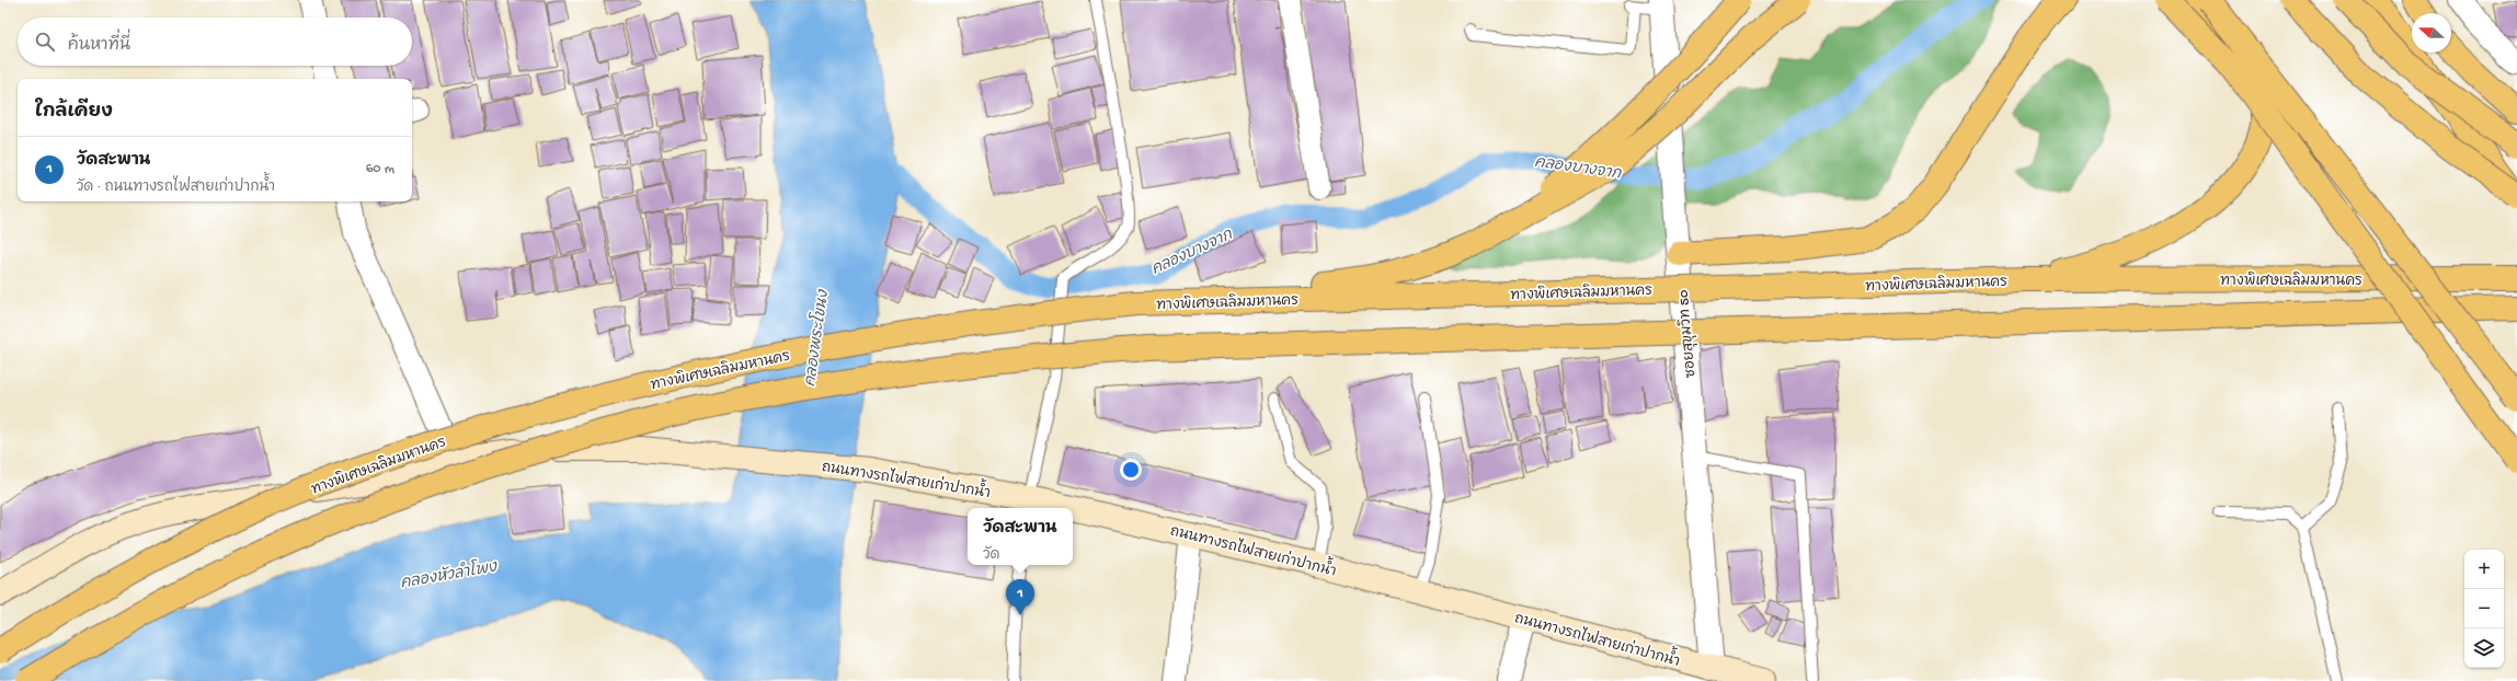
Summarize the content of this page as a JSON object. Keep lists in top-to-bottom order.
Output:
{
  "streets": {
    "highway": ["ทางพิเศษเฉลิมมหานคร"],
    "main road": ["ถนนทางรถไฟสายเก่าปากน้ำ"],
    "street": ["ซอยสุขุมวิท 50"]
  },
  "crossings": [
    ["ซอยสุขุมวิท 50", "ถนนทางรถไฟสายเก่าปากน้ำ"]
  ],
  "water": ["คลองบางจาก", "คลองพระโขนง", "คลองหัวลำโพง"],
  "north": "left",
  "page": {
    "search": "ค้นหาที่นี่",
    "heading": "ใกล้เคียง",
    "list": [
      {
        "mark": "1",
        "name": "วัดสะพาน",
        "note": "วัด · ถนนทางรถไฟสายเก่าปากน้ำ",
        "value": "60 m"
      }
    ],
    "popup": ["วัดสะพาน", "วัด"],
    "map_buttons": ["+", "−"],
    "pins": "1"
  }
}
